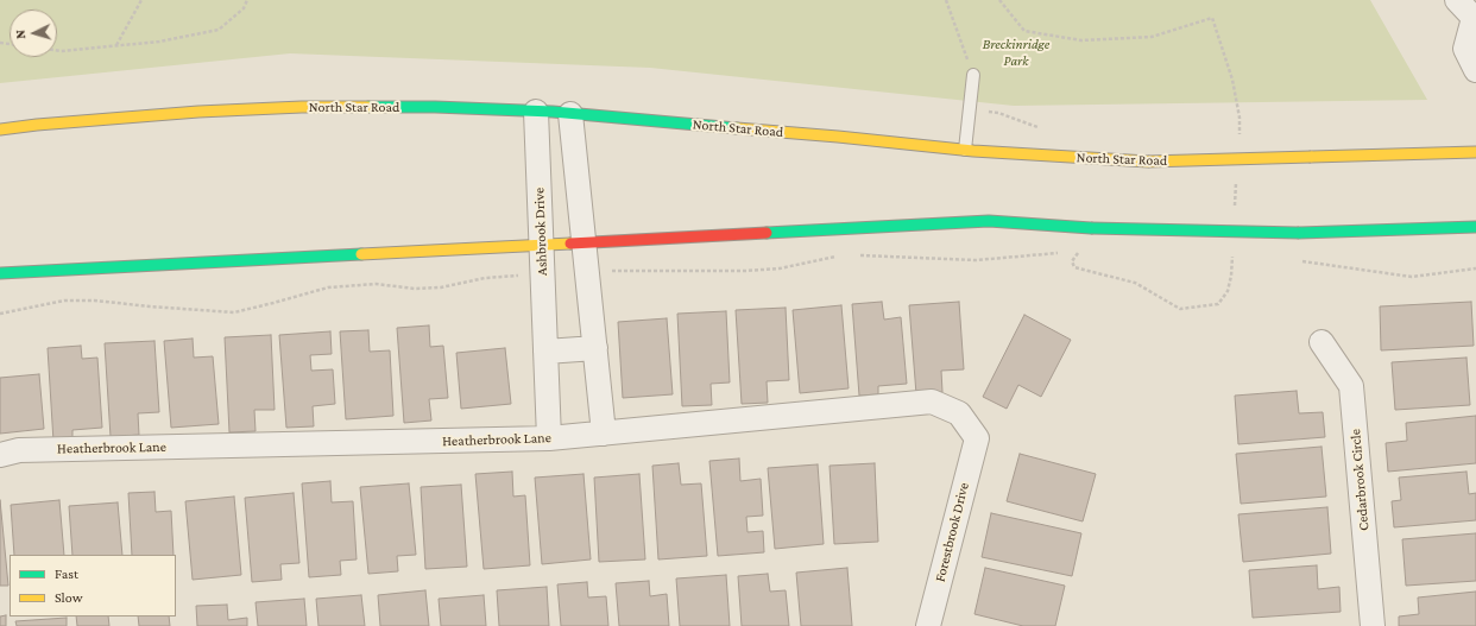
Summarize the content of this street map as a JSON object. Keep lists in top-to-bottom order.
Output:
{
  "streets": {
    "main road": ["North Star Road"],
    "street": [
      "Ashbrook Drive",
      "Heatherbrook Lane",
      "Cedarbrook Circle",
      "Forestbrook Drive"
    ]
  },
  "crossings": [
    ["North Star Road", "Ashbrook Drive"],
    ["Ashbrook Drive", "Heatherbrook Lane"],
    ["Heatherbrook Lane", "Forestbrook Drive"]
  ],
  "parks": ["Breckinridge Park"],
  "legend": ["Fast", "Slow"],
  "north": "left"
}
